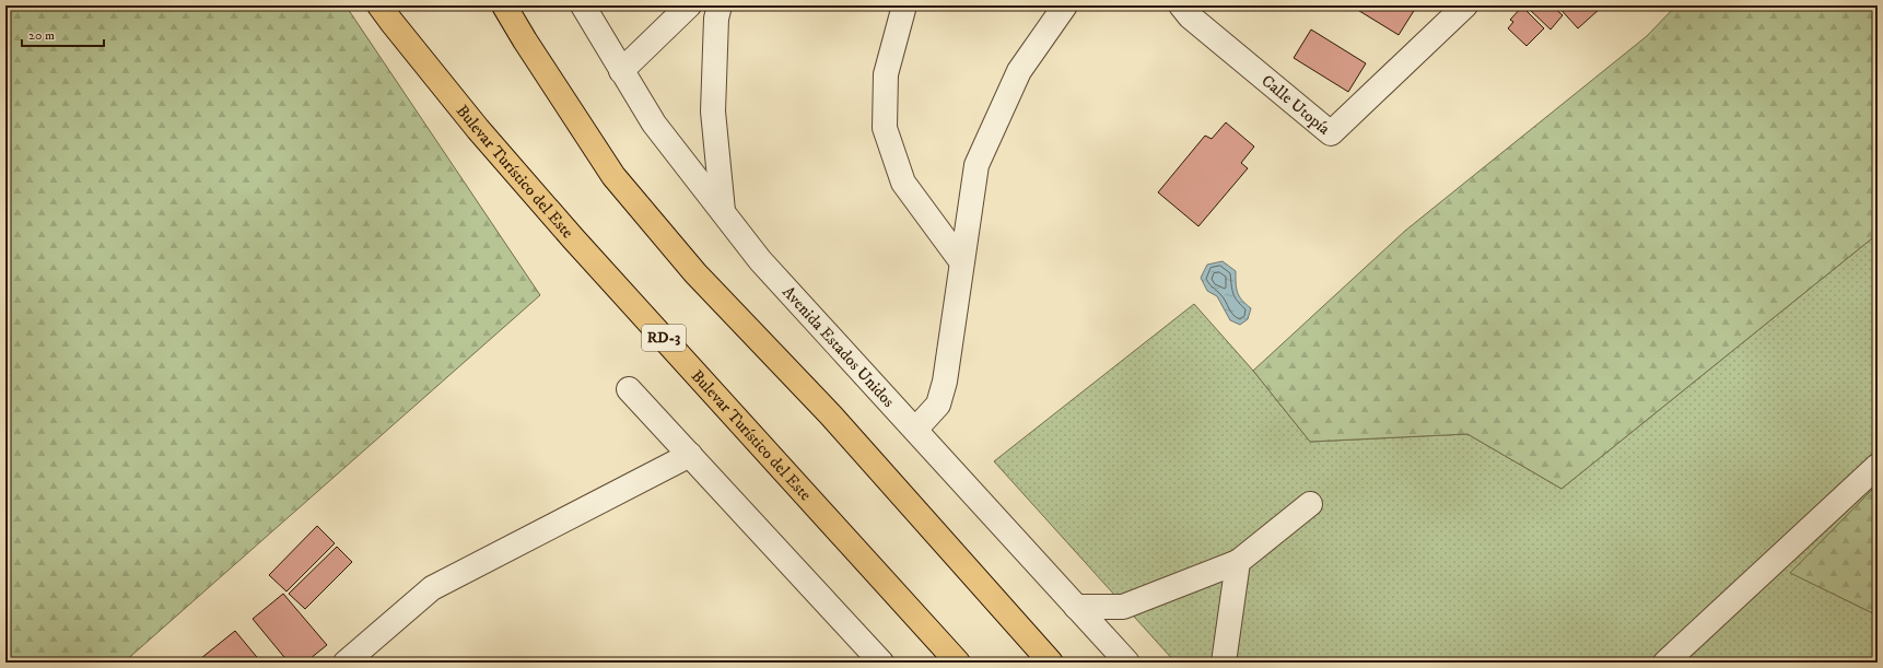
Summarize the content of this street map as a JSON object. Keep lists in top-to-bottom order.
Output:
{
  "streets": {
    "highway": ["Bulevar Turístico del Este", "RD-3"],
    "street": ["Calle Utopía", "Avenida Estados Unidos"]
  },
  "scale_bar": "20 m"
}
